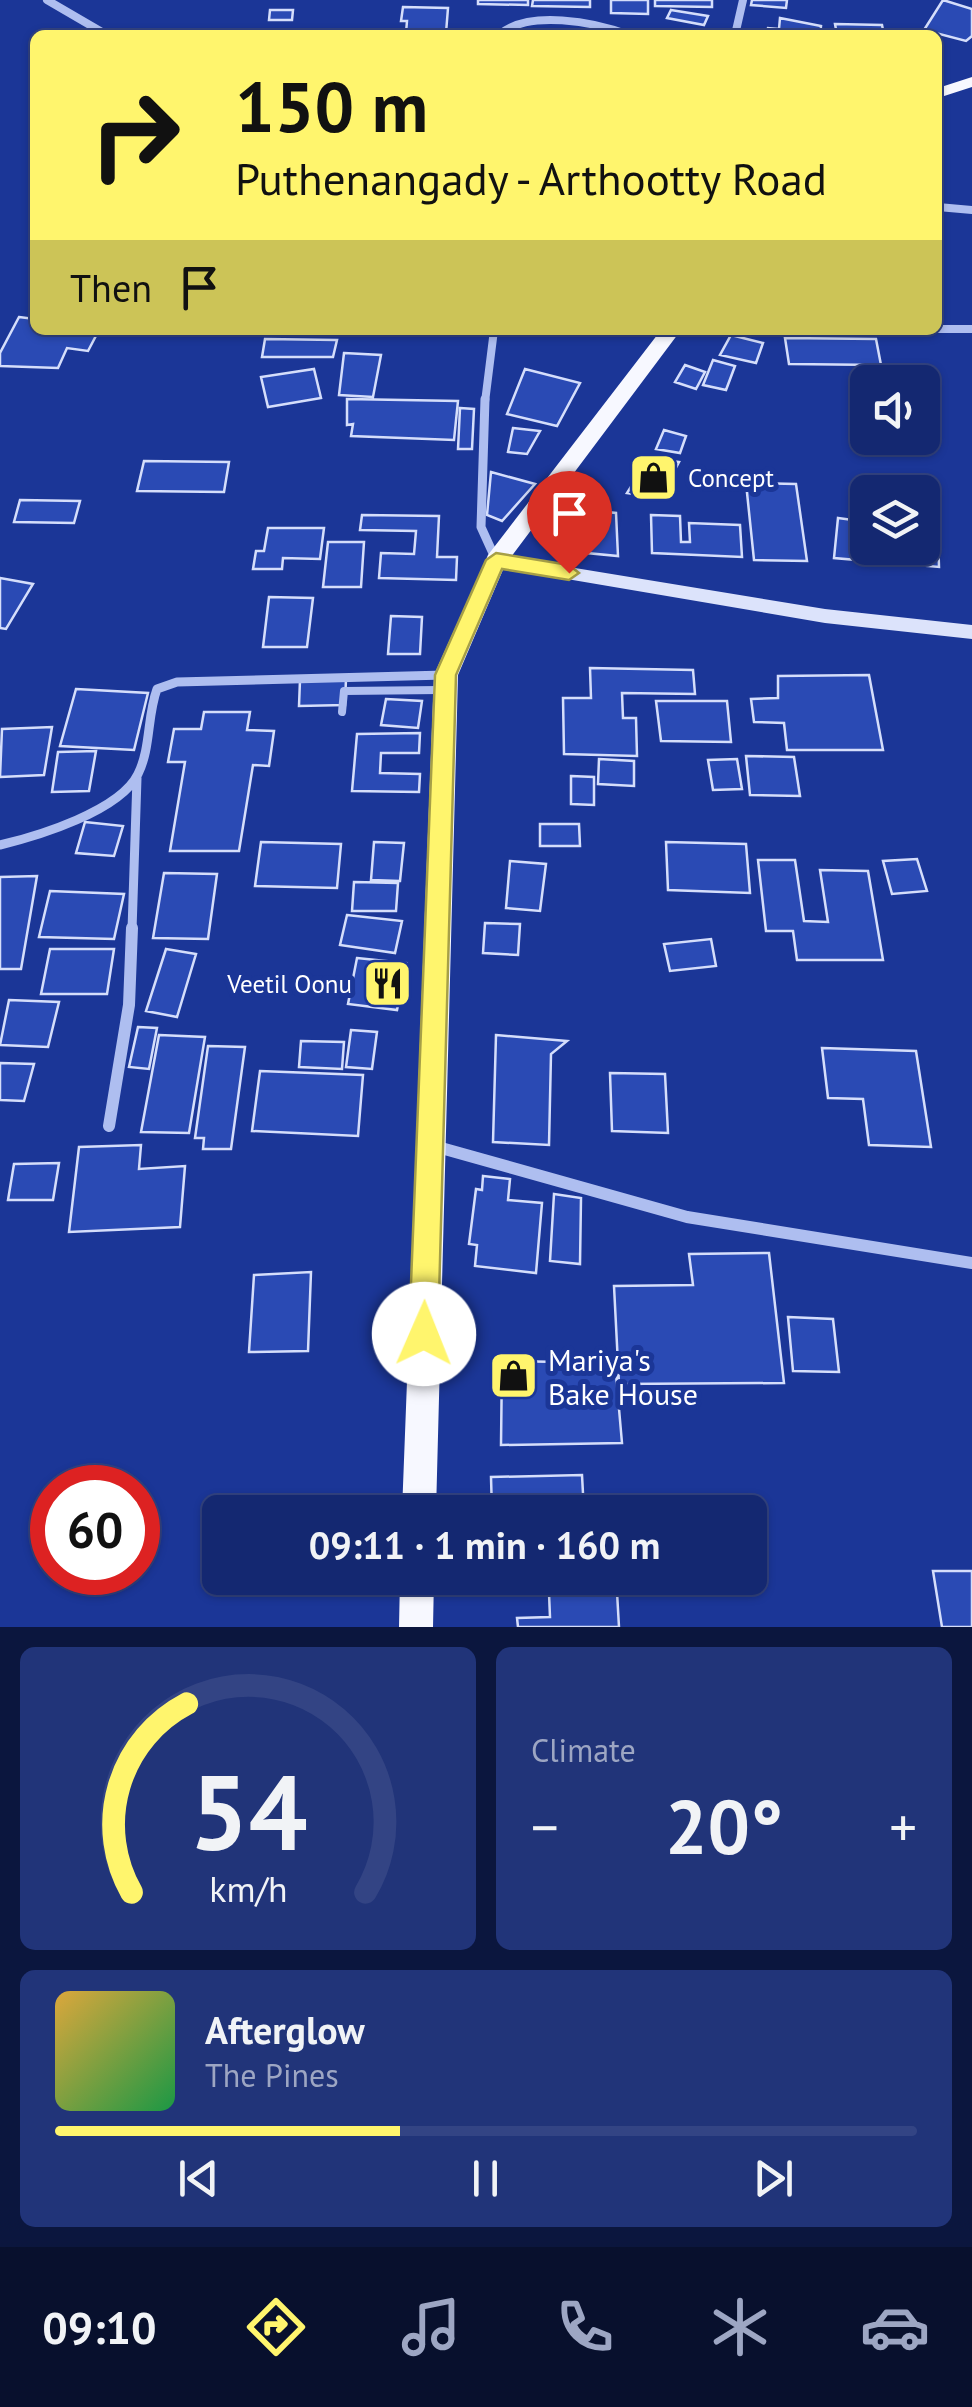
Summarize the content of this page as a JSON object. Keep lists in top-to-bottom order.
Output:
{
  "places": {
    "shop": ["Concept", "Mariya's Bake House"],
    "restaurant": ["Veetil Oonu"]
  },
  "page": {
    "turn": ["150 m", "Puthenangady - Arthootty Road"],
    "then": "Then",
    "limit": "60",
    "trip": "09:11 · 1 min · 160 m",
    "tile": "Climate",
    "heat": ["−", "20°", "+"],
    "song": ["Afterglow", "The Pines"],
    "tabs": "09:10",
    "gauge": ["54", "km/h"]
  }
}
